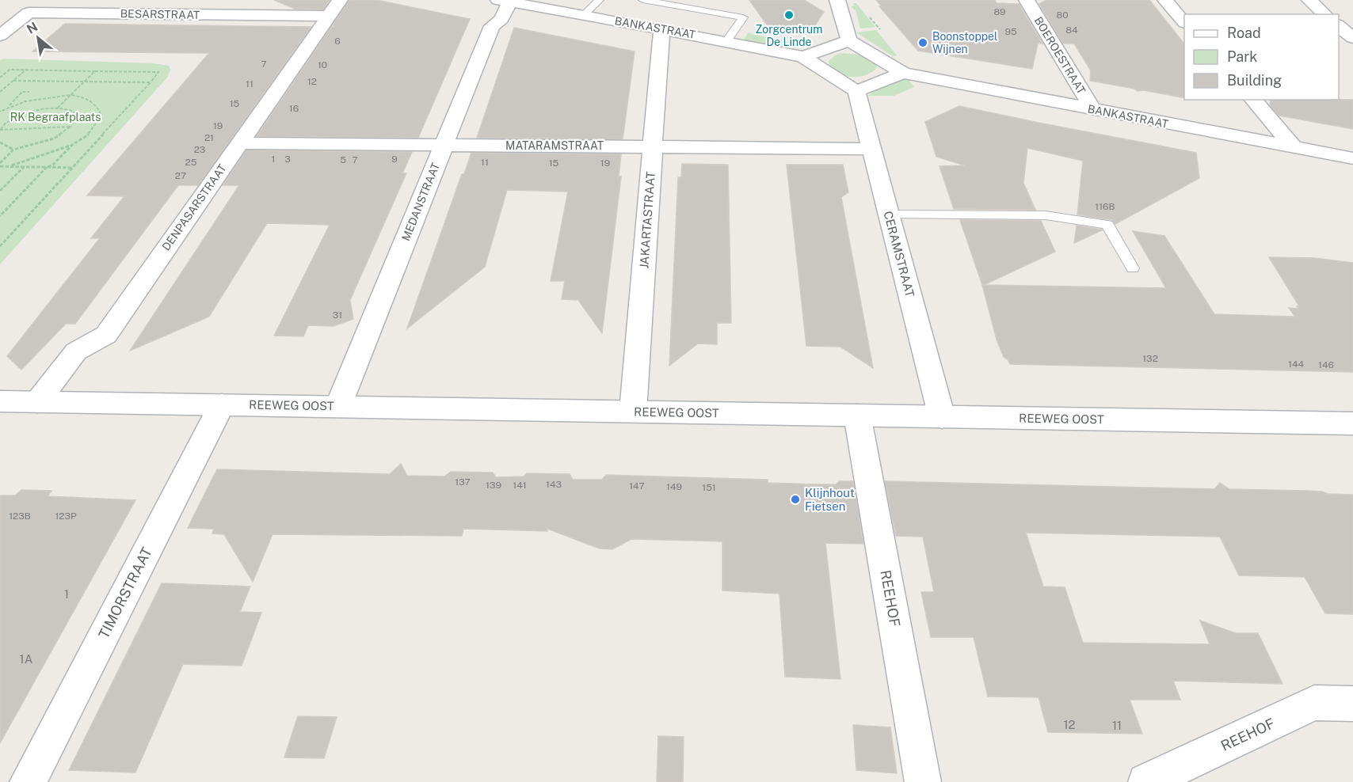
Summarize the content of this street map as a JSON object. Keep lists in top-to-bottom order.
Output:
{
  "streets": {
    "street": [
      "BESARSTRAAT",
      "BANKASTRAAT",
      "BOEROESTRAAT",
      "MATARAMSTRAAT",
      "MEDANSTRAAT",
      "DENPASARSTRAAT",
      "JAKARTASTRAAT",
      "CERAMSTRAAT",
      "REEWEG OOST",
      "TIMORSTRAAT",
      "REEHOF"
    ]
  },
  "crossings": [
    ["BESARSTRAAT", "DENPASARSTRAAT"],
    ["BANKASTRAAT", "BOEROESTRAAT"],
    ["BANKASTRAAT", "MEDANSTRAAT"],
    ["BANKASTRAAT", "JAKARTASTRAAT"],
    ["MATARAMSTRAAT", "MEDANSTRAAT"],
    ["MATARAMSTRAAT", "DENPASARSTRAAT"],
    ["MATARAMSTRAAT", "JAKARTASTRAAT"],
    ["MATARAMSTRAAT", "CERAMSTRAAT"],
    ["MEDANSTRAAT", "REEWEG OOST"],
    ["DENPASARSTRAAT", "REEWEG OOST"],
    ["JAKARTASTRAAT", "REEWEG OOST"],
    ["CERAMSTRAAT", "REEWEG OOST"],
    ["REEWEG OOST", "TIMORSTRAAT"],
    ["REEWEG OOST", "REEHOF"]
  ],
  "parks": ["RK Begraafplaats"],
  "places": ["Zorgcentrum De Linde", "Boonstoppel Wijnen", "Klijnhout Fietsen"],
  "house_numbers": [
    "89",
    "80",
    "84",
    "95",
    "6",
    "7",
    "10",
    "12",
    "11",
    "15",
    "16",
    "19",
    "21",
    "23",
    "1",
    "3",
    "9",
    "5",
    "7",
    "25",
    "11",
    "15",
    "19",
    "27",
    "116B",
    "31",
    "132",
    "144",
    "146",
    "137",
    "143",
    "139",
    "141",
    "147",
    "149",
    "151",
    "123B",
    "123P",
    "1",
    "1A",
    "12",
    "11"
  ],
  "legend": ["Road", "Park", "Building"],
  "north": "top left"
}
